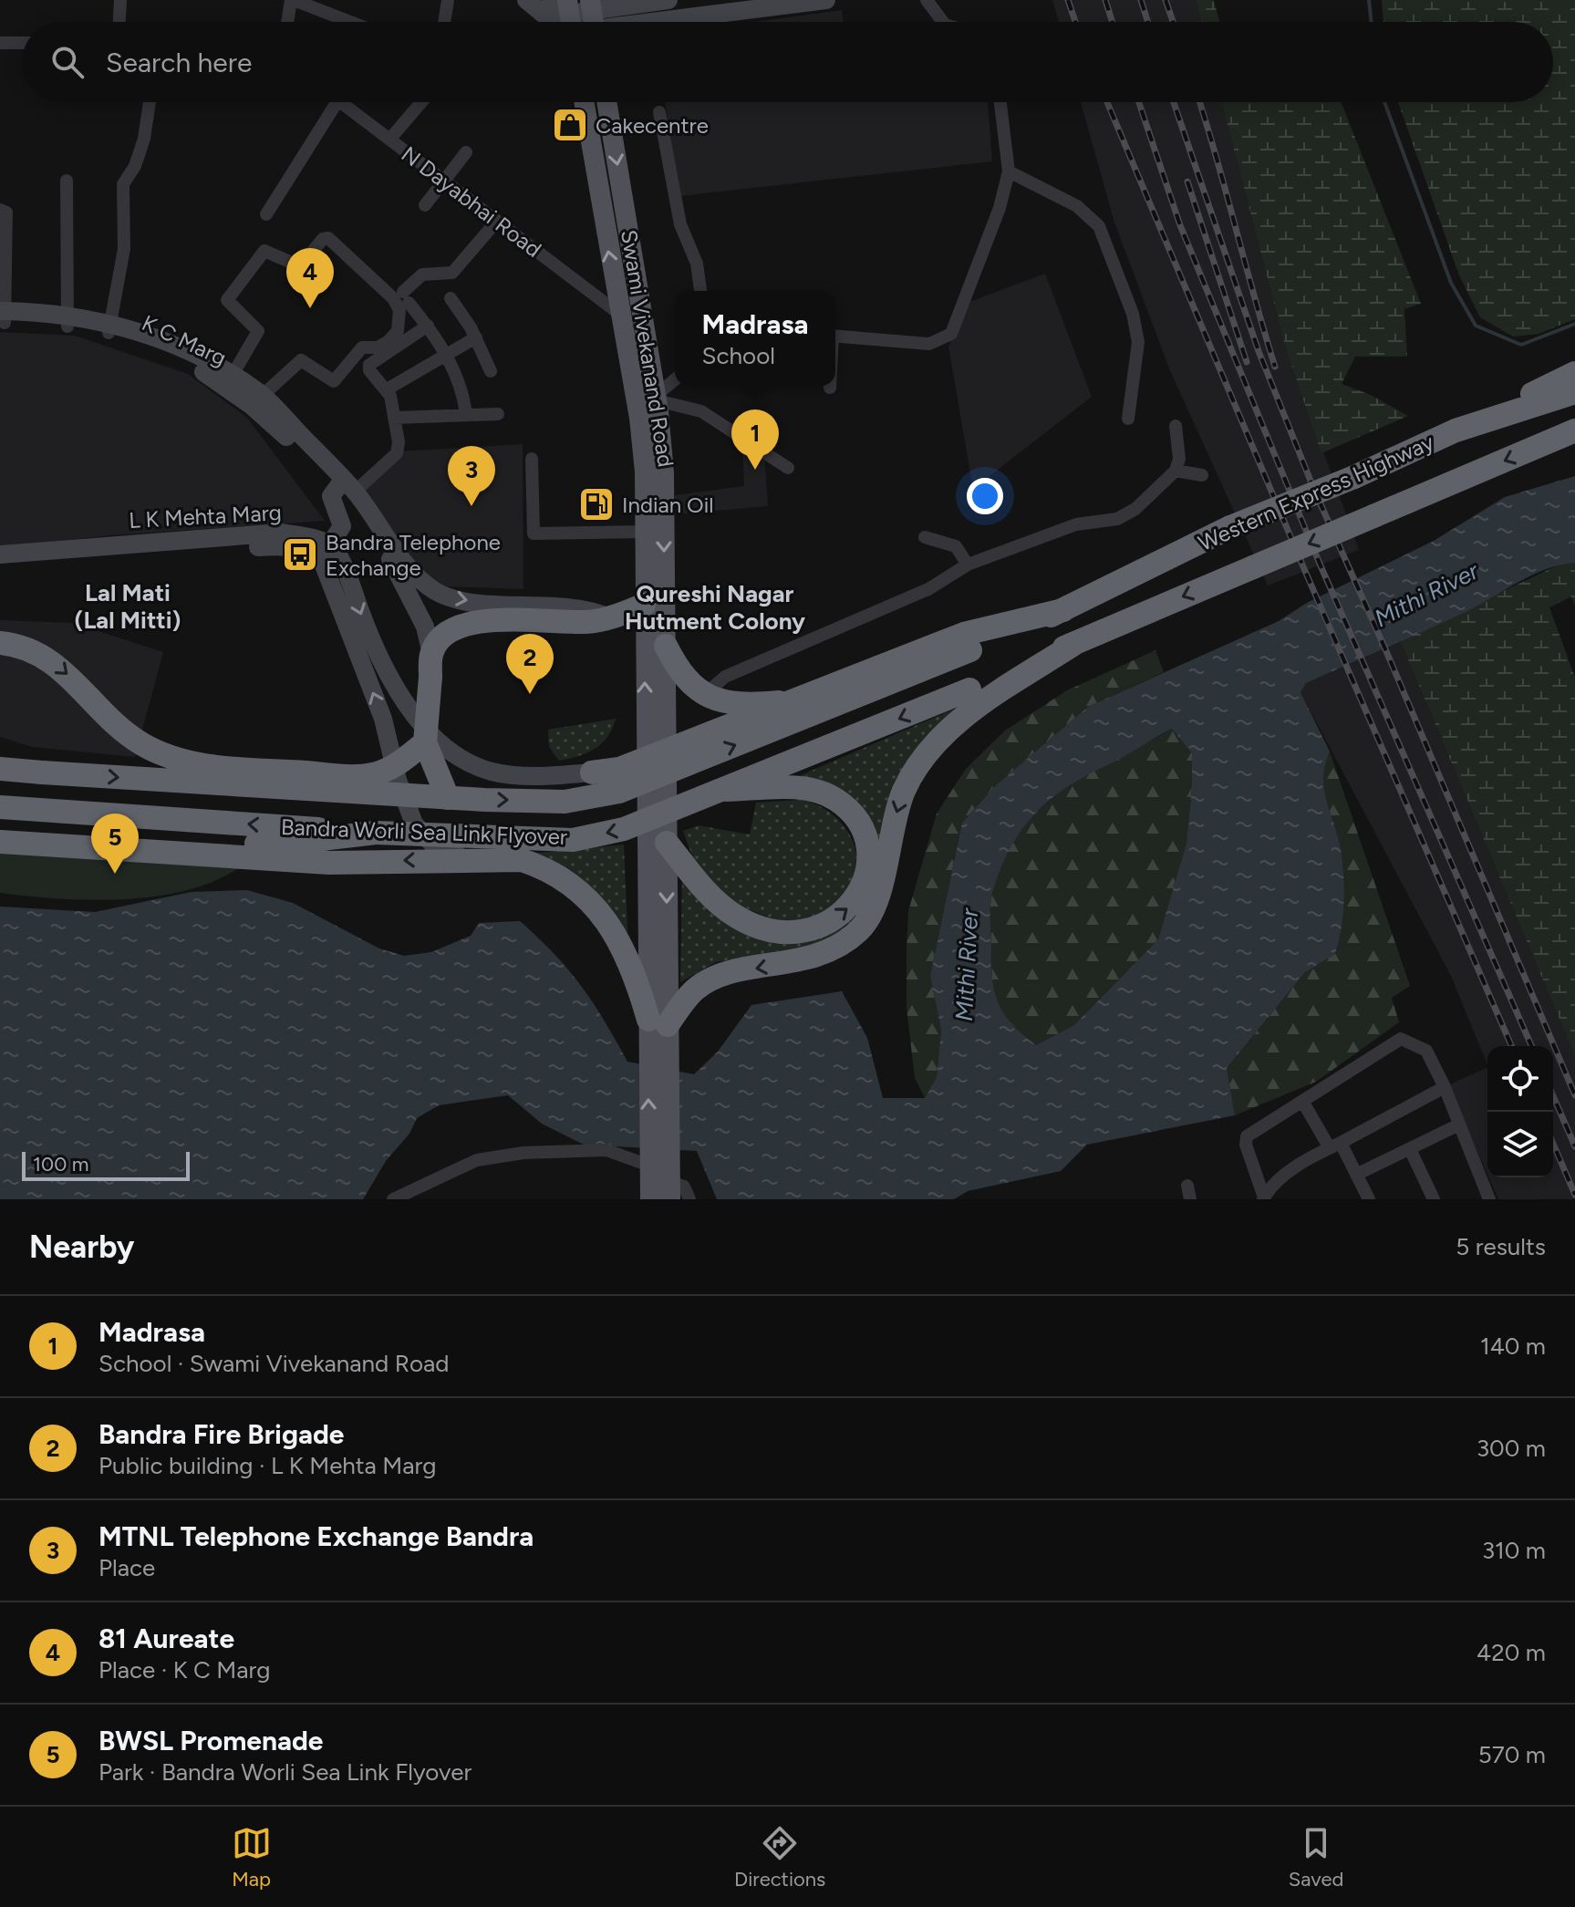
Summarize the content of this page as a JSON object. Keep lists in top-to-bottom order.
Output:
{
  "streets": {
    "highway": ["Western Express Highway", "Bandra Worli Sea Link Flyover"],
    "main road": ["K C Marg", "Swami Vivekanand Road", "L K Mehta Marg"],
    "street": ["N Dayabhai Road"]
  },
  "crossings": [
    ["N Dayabhai Road", "Swami Vivekanand Road"],
    ["Western Express Highway", "Bandra Worli Sea Link Flyover"]
  ],
  "districts": ["Lal Mati (Lal Mitti)", "Qureshi Nagar Hutment Colony"],
  "water": ["Mithi River"],
  "places": {
    "shop": ["Cakecentre"],
    "fuel station": ["Indian Oil"],
    "bus stop": ["Bandra Telephone Exchange"]
  },
  "scale_bar": "100 m",
  "page": {
    "search": "Search here",
    "pins": [
      "4",
      "1",
      "3",
      "2",
      "5"
    ],
    "popup": ["Madrasa", "School"],
    "scale": "100 m",
    "heading": ["Nearby", "5 results"],
    "list": [
      {
        "mark": "1",
        "name": "Madrasa",
        "note": "School · Swami Vivekanand Road",
        "value": "140 m"
      },
      {
        "mark": "2",
        "name": "Bandra Fire Brigade",
        "note": "Public building · L K Mehta Marg",
        "value": "300 m"
      },
      {
        "mark": "3",
        "name": "MTNL Telephone Exchange Bandra",
        "note": "Place",
        "value": "310 m"
      },
      {
        "mark": "4",
        "name": "81 Aureate",
        "note": "Place · K C Marg",
        "value": "420 m"
      },
      {
        "mark": "5",
        "name": "BWSL Promenade",
        "note": "Park · Bandra Worli Sea Link Flyover",
        "value": "570 m"
      }
    ],
    "nav": ["Map", "Directions", "Saved"]
  }
}
